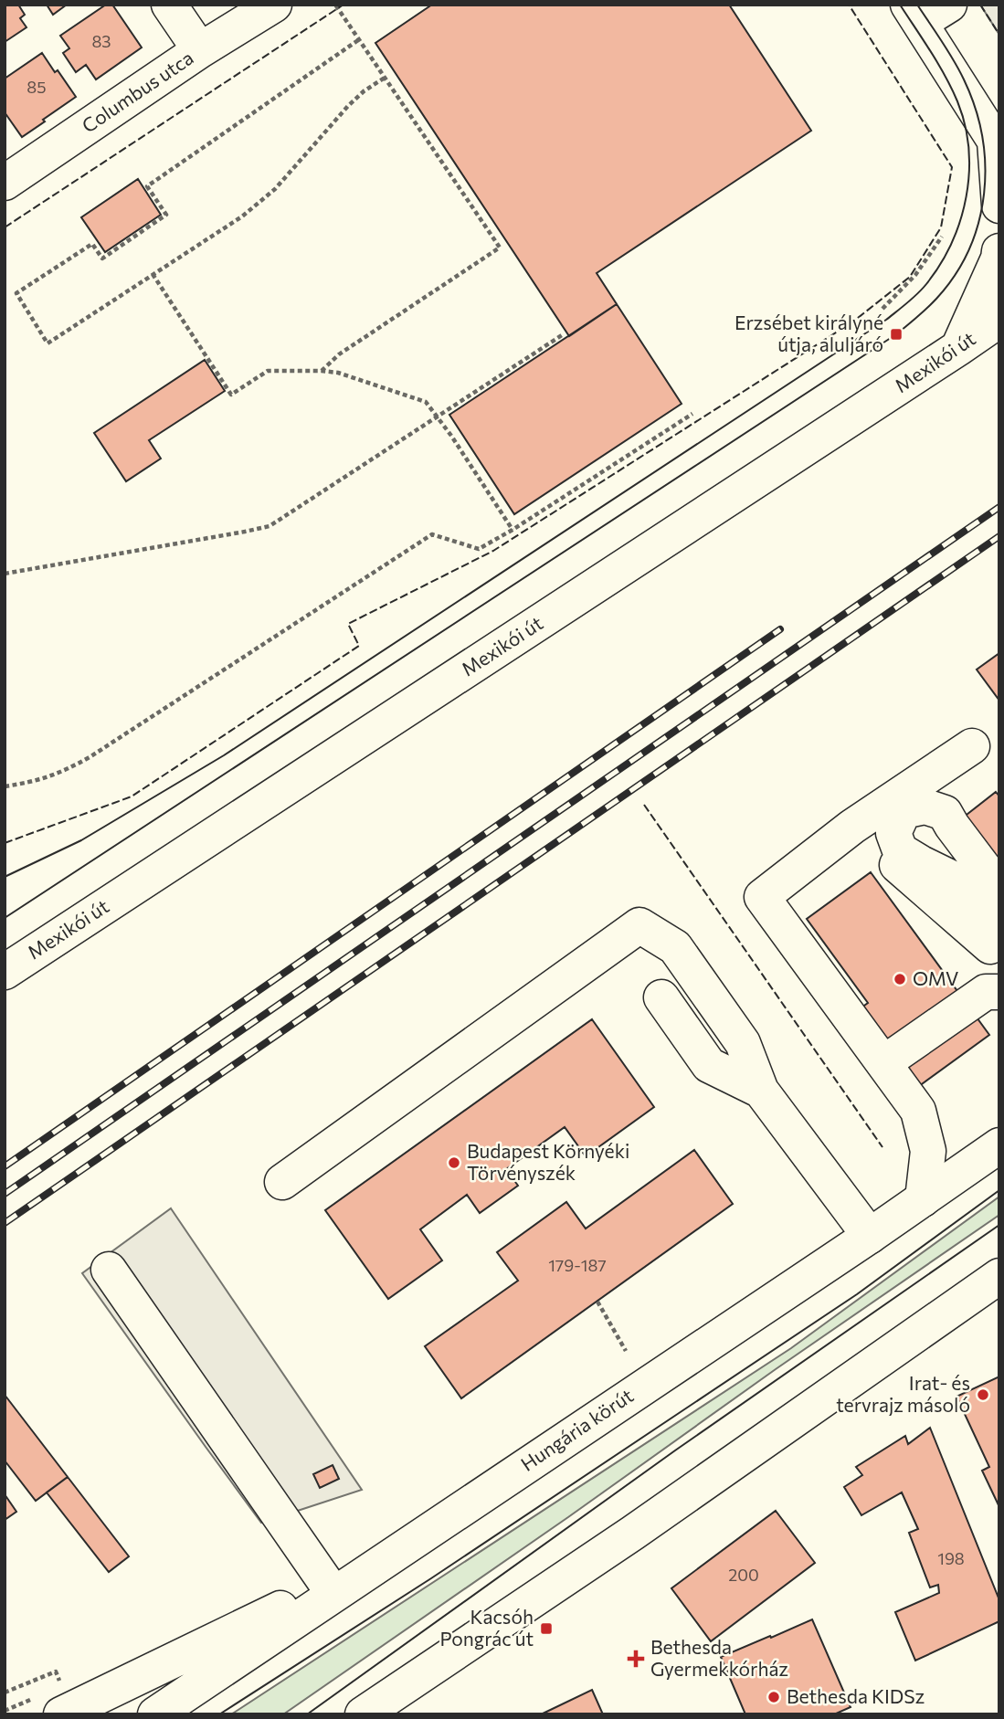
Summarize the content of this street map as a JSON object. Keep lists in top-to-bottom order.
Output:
{
  "streets": {
    "main road": ["Columbus utca", "Mexikói út", "Hungária körút"]
  },
  "places": {
    "transit": ["Erzsébet királyné útja, aluljáró", "Kacsóh Pongrác út"],
    "other": [
      "OMV",
      "Budapest Környéki Törvényszék",
      "Irat- és tervrajz másoló",
      "Bethesda KIDSz"
    ],
    "health": ["Bethesda Gyermekkórház"]
  },
  "house_numbers": [
    "83",
    "85",
    "179-187",
    "198",
    "200"
  ]
}
